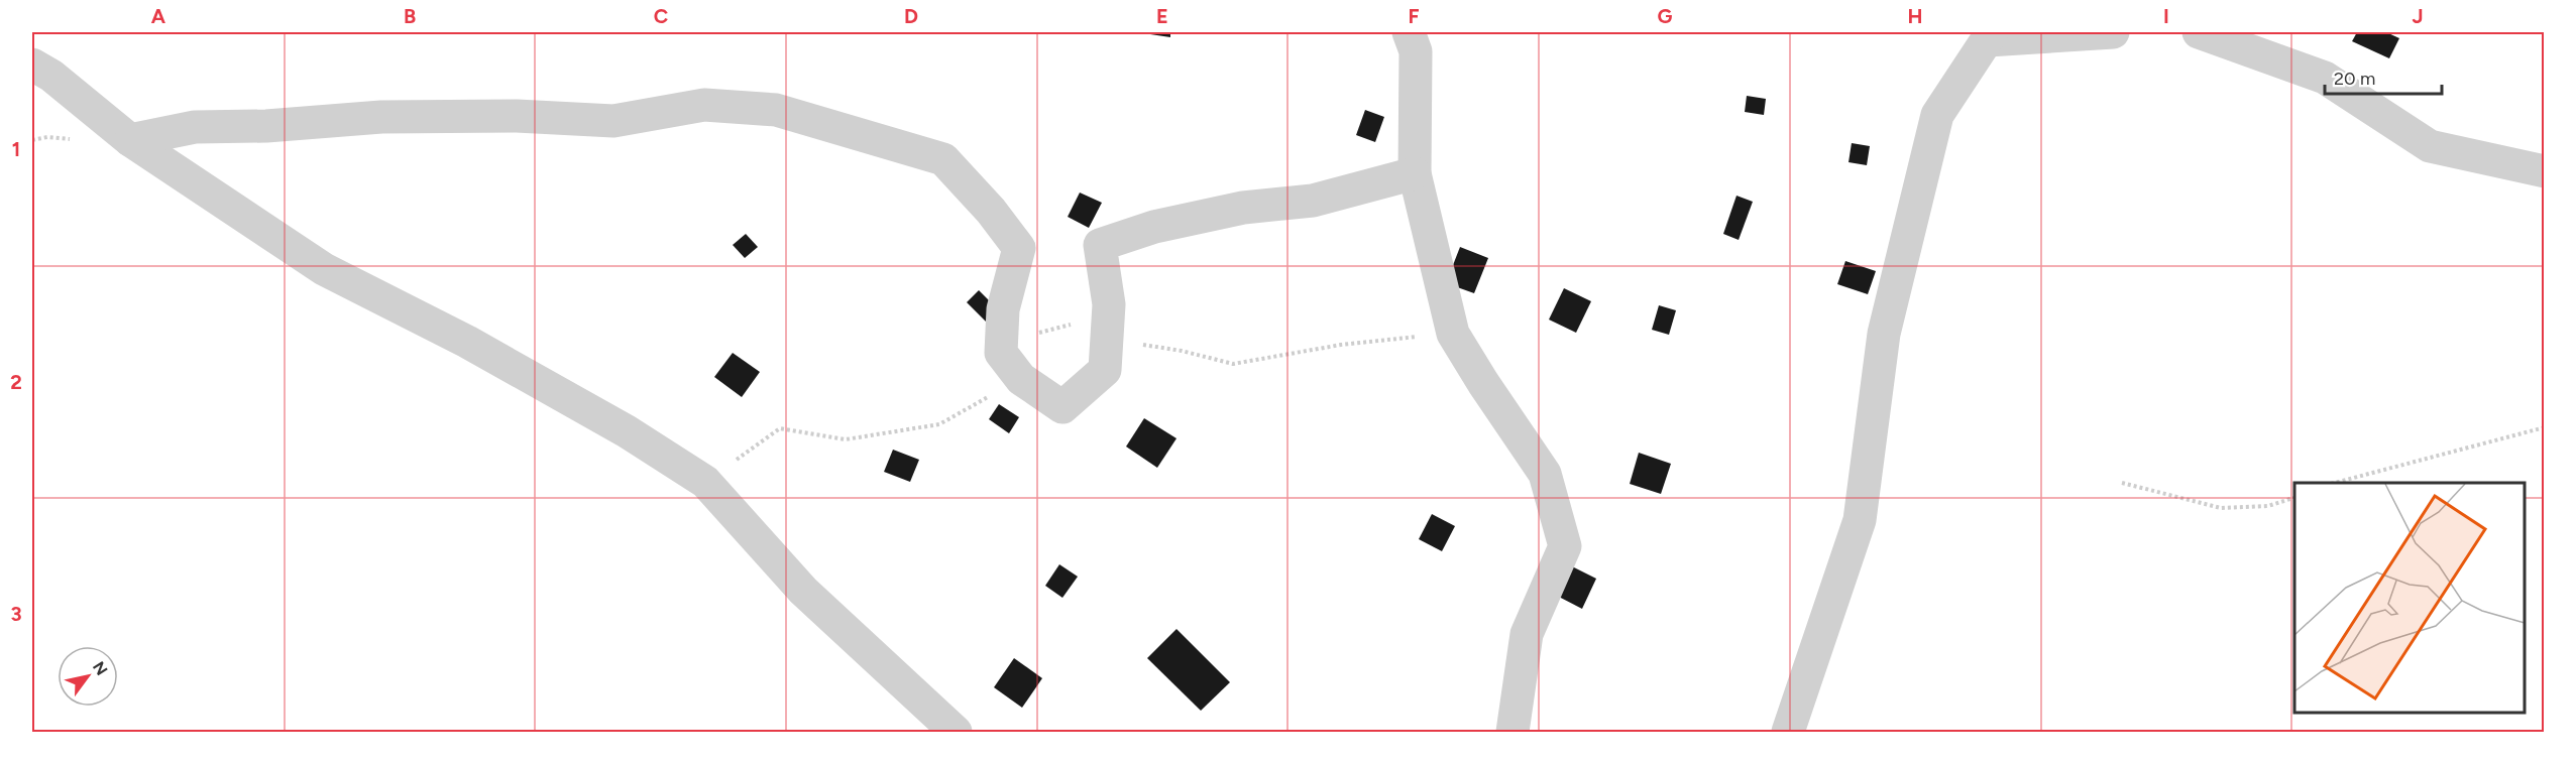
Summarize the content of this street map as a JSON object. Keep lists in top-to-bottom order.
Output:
{
  "scale_bar": "20 m",
  "north": "top right",
  "grid": {
    "columns": [
      "A",
      "B",
      "C",
      "D",
      "E",
      "F",
      "G",
      "H",
      "I",
      "J"
    ],
    "rows": ["1", "2", "3"]
  }
}
